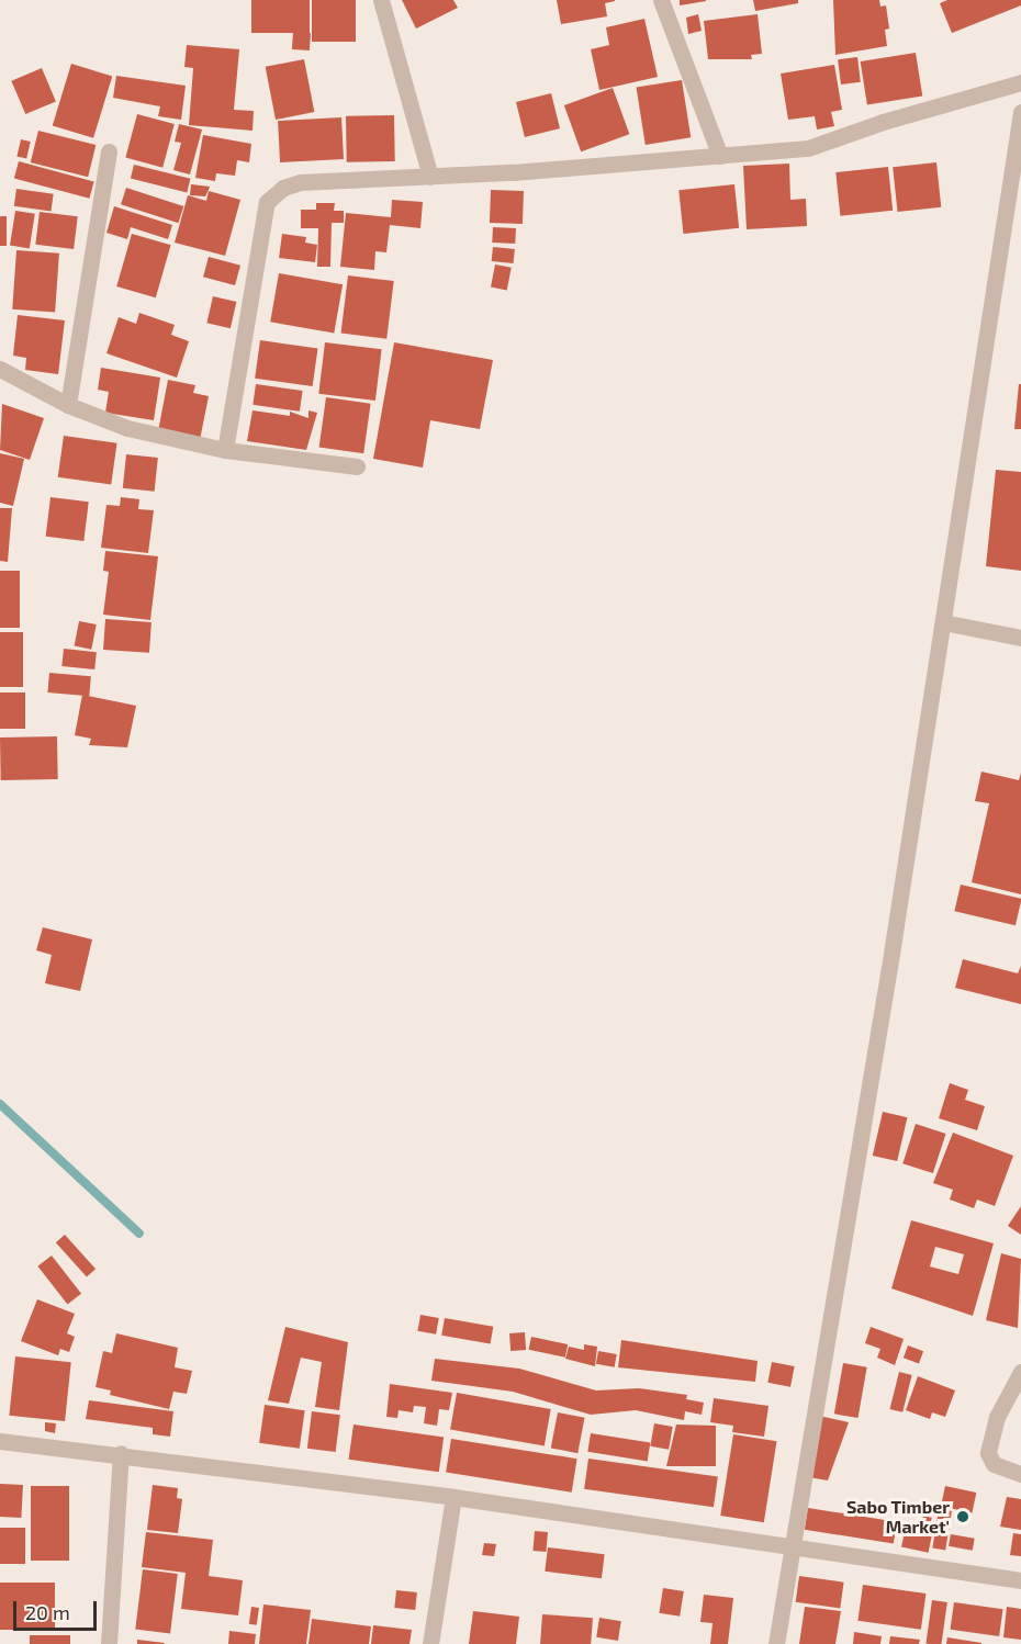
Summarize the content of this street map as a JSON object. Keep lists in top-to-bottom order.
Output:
{
  "places": ["Sabo Timber Market'"],
  "scale_bar": "20 m"
}
